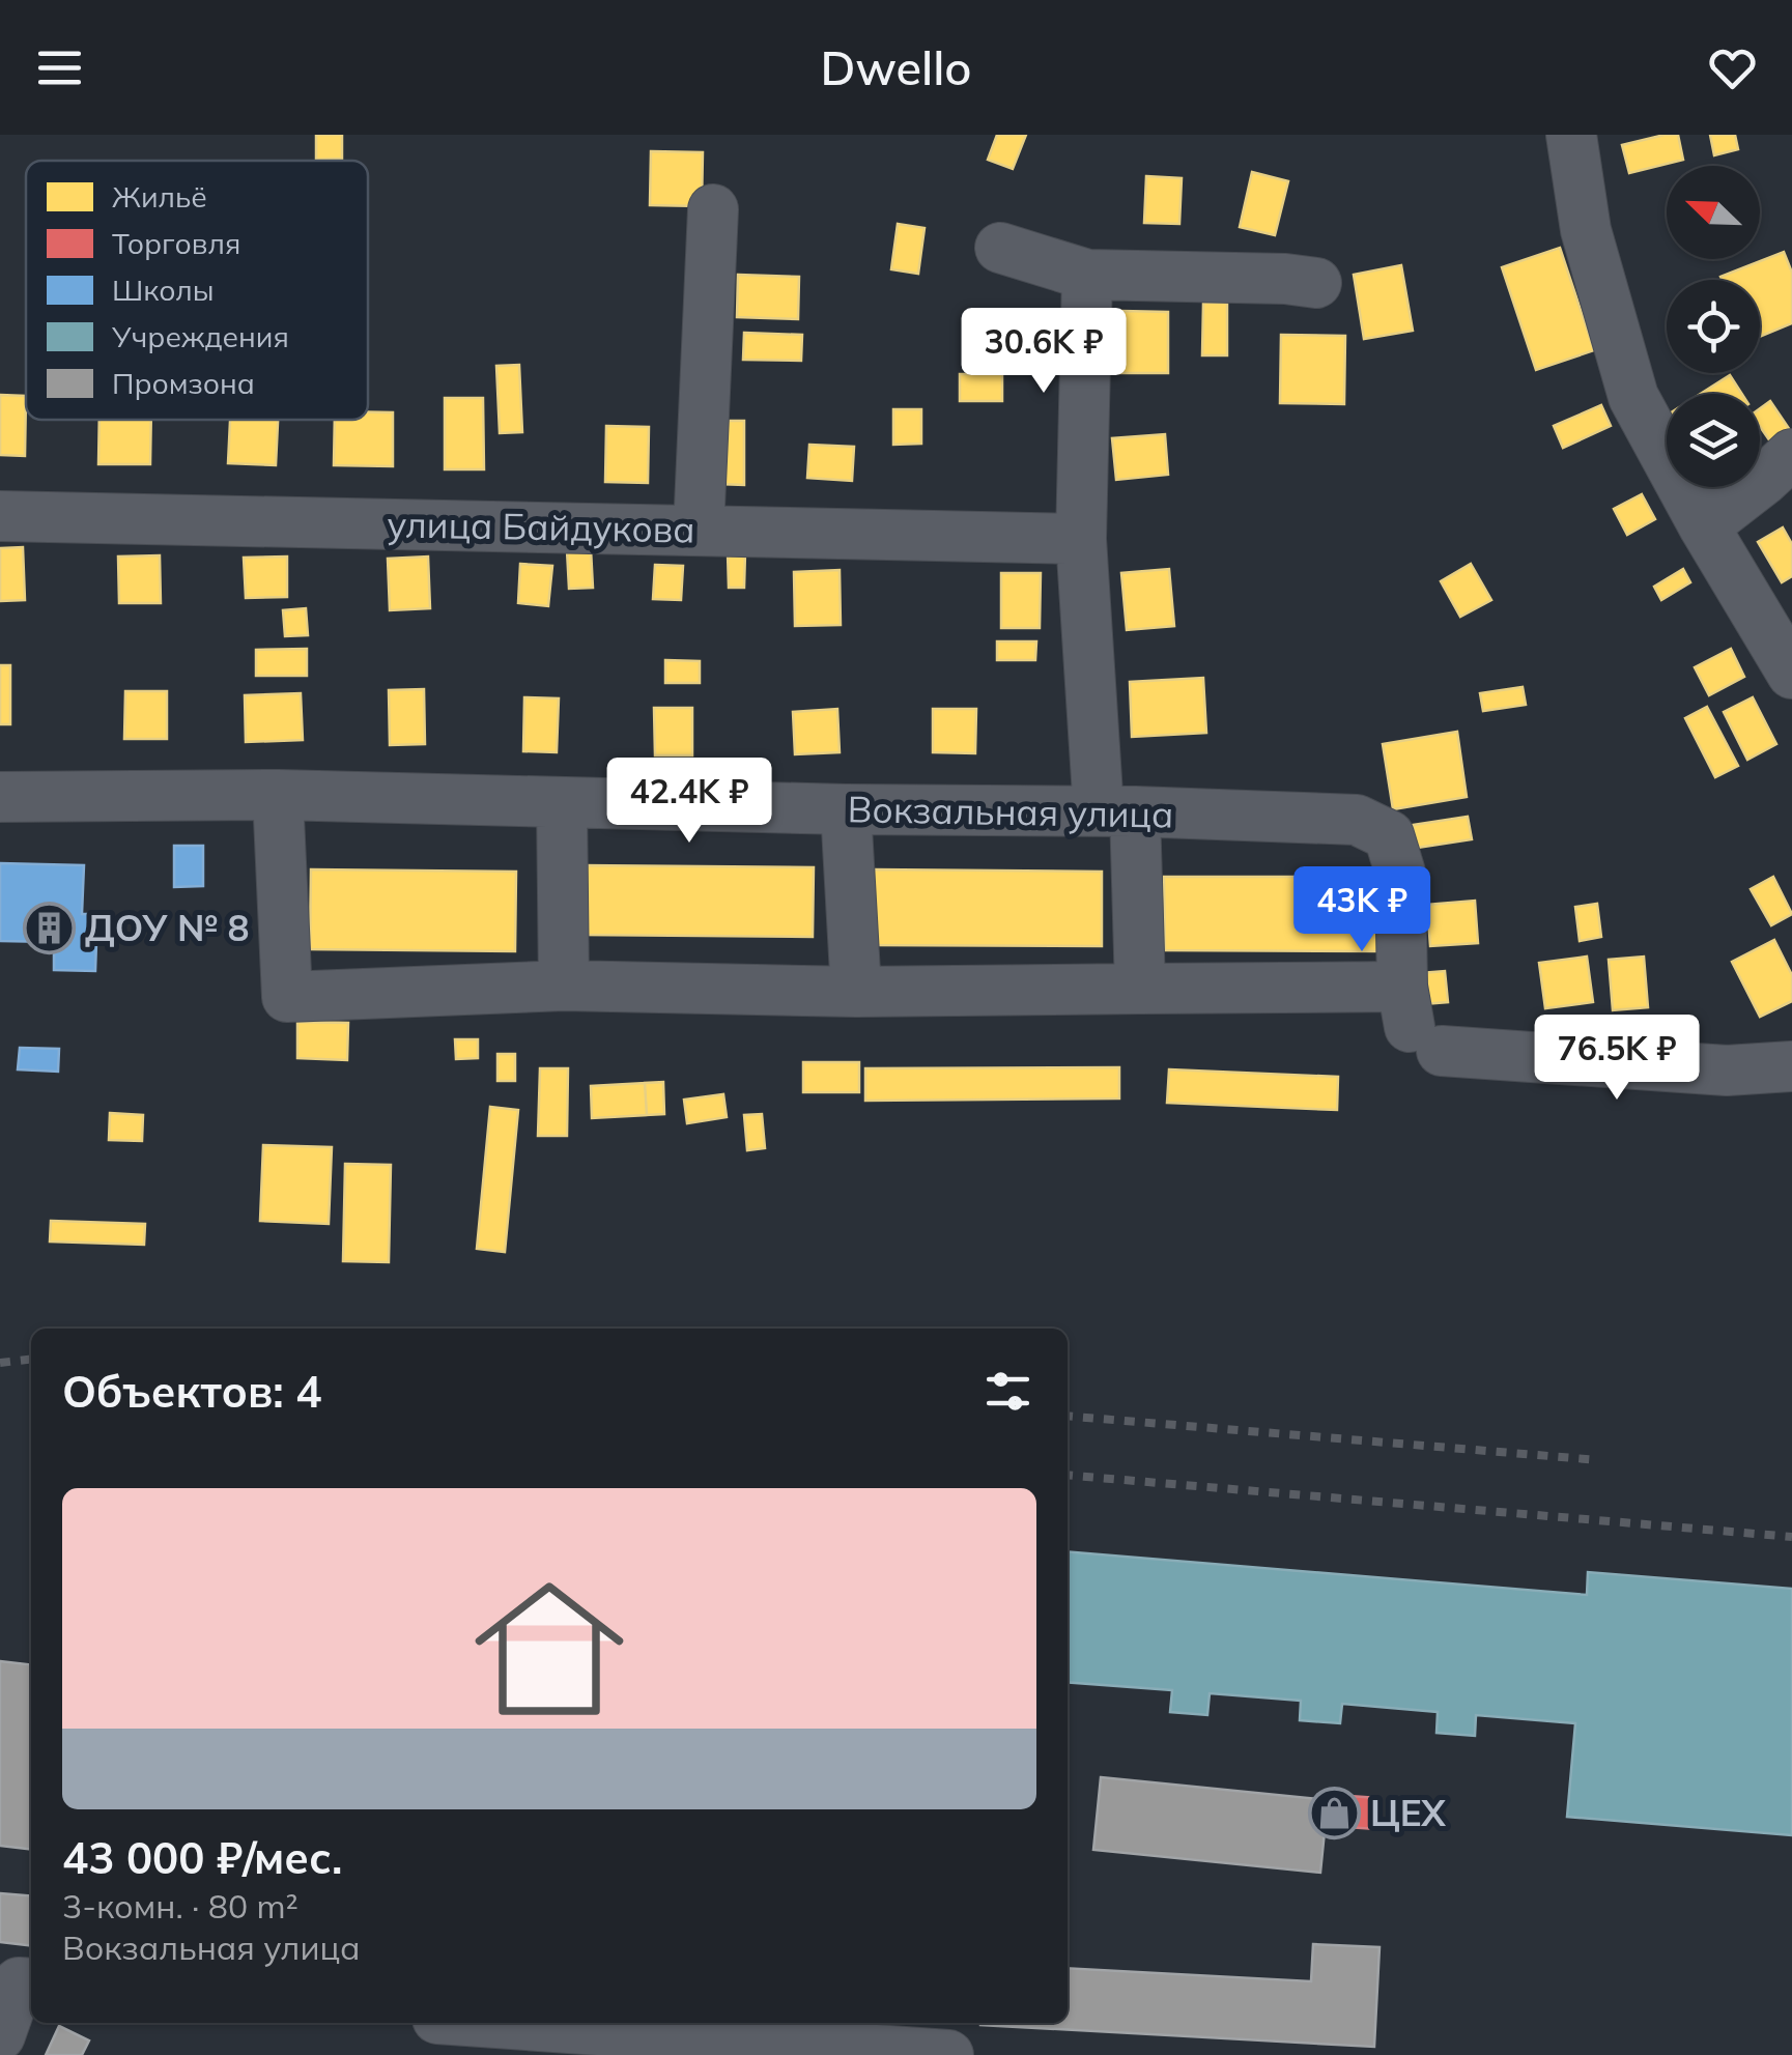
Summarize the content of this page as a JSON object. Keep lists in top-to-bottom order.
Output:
{
  "streets": {
    "street": ["улица Байдукова", "Вокзальная улица"]
  },
  "places": {
    "building": ["ДОУ № 8"],
    "shop": ["ЦЕХ"]
  },
  "legend": [
    "Жильё",
    "Торговля",
    "Школы",
    "Учреждения",
    "Промзона"
  ],
  "north": "top left",
  "page": {
    "header": "Dwello",
    "price": [
      "30.6K ₽",
      "42.4K ₽",
      "43K ₽",
      "76.5K ₽"
    ],
    "heading": "Объектов: 4",
    "list": [
      {
        "name": "43 000 ₽/мес.",
        "note": "3-комн. · 80 m² · Вокзальная улица"
      }
    ]
  }
}
